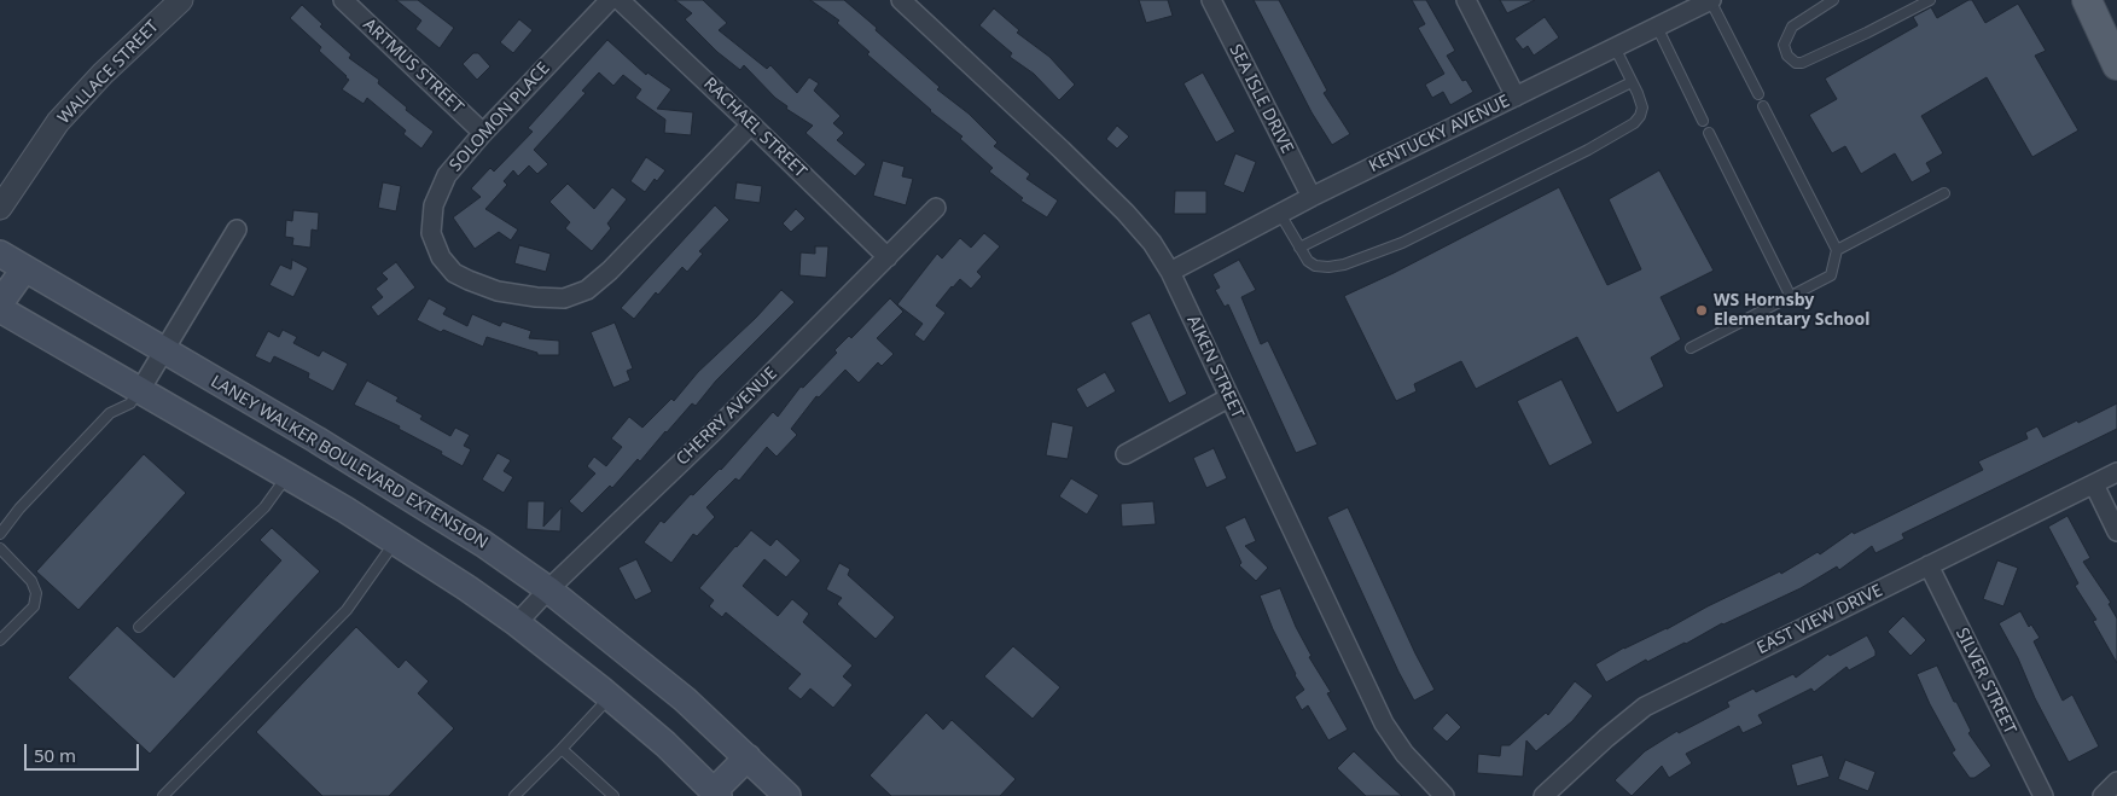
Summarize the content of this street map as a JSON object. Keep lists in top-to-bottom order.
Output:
{
  "streets": {
    "main road": ["LANEY WALKER BOULEVARD EXTENSION"],
    "street": [
      "ARTMUS STREET",
      "WALLACE STREET",
      "SEA ISLE DRIVE",
      "SOLOMON PLACE",
      "RACHAEL STREET",
      "KENTUCKY AVENUE",
      "AIKEN STREET",
      "CHERRY AVENUE",
      "EAST VIEW DRIVE",
      "SILVER STREET"
    ]
  },
  "crossings": [
    ["ARTMUS STREET", "SOLOMON PLACE"],
    ["SEA ISLE DRIVE", "KENTUCKY AVENUE"],
    ["SOLOMON PLACE", "RACHAEL STREET"],
    ["RACHAEL STREET", "CHERRY AVENUE"],
    ["KENTUCKY AVENUE", "AIKEN STREET"],
    ["CHERRY AVENUE", "LANEY WALKER BOULEVARD EXTENSION"],
    ["EAST VIEW DRIVE", "SILVER STREET"]
  ],
  "places": ["WS Hornsby Elementary School"],
  "scale_bar": "50 m"
}
